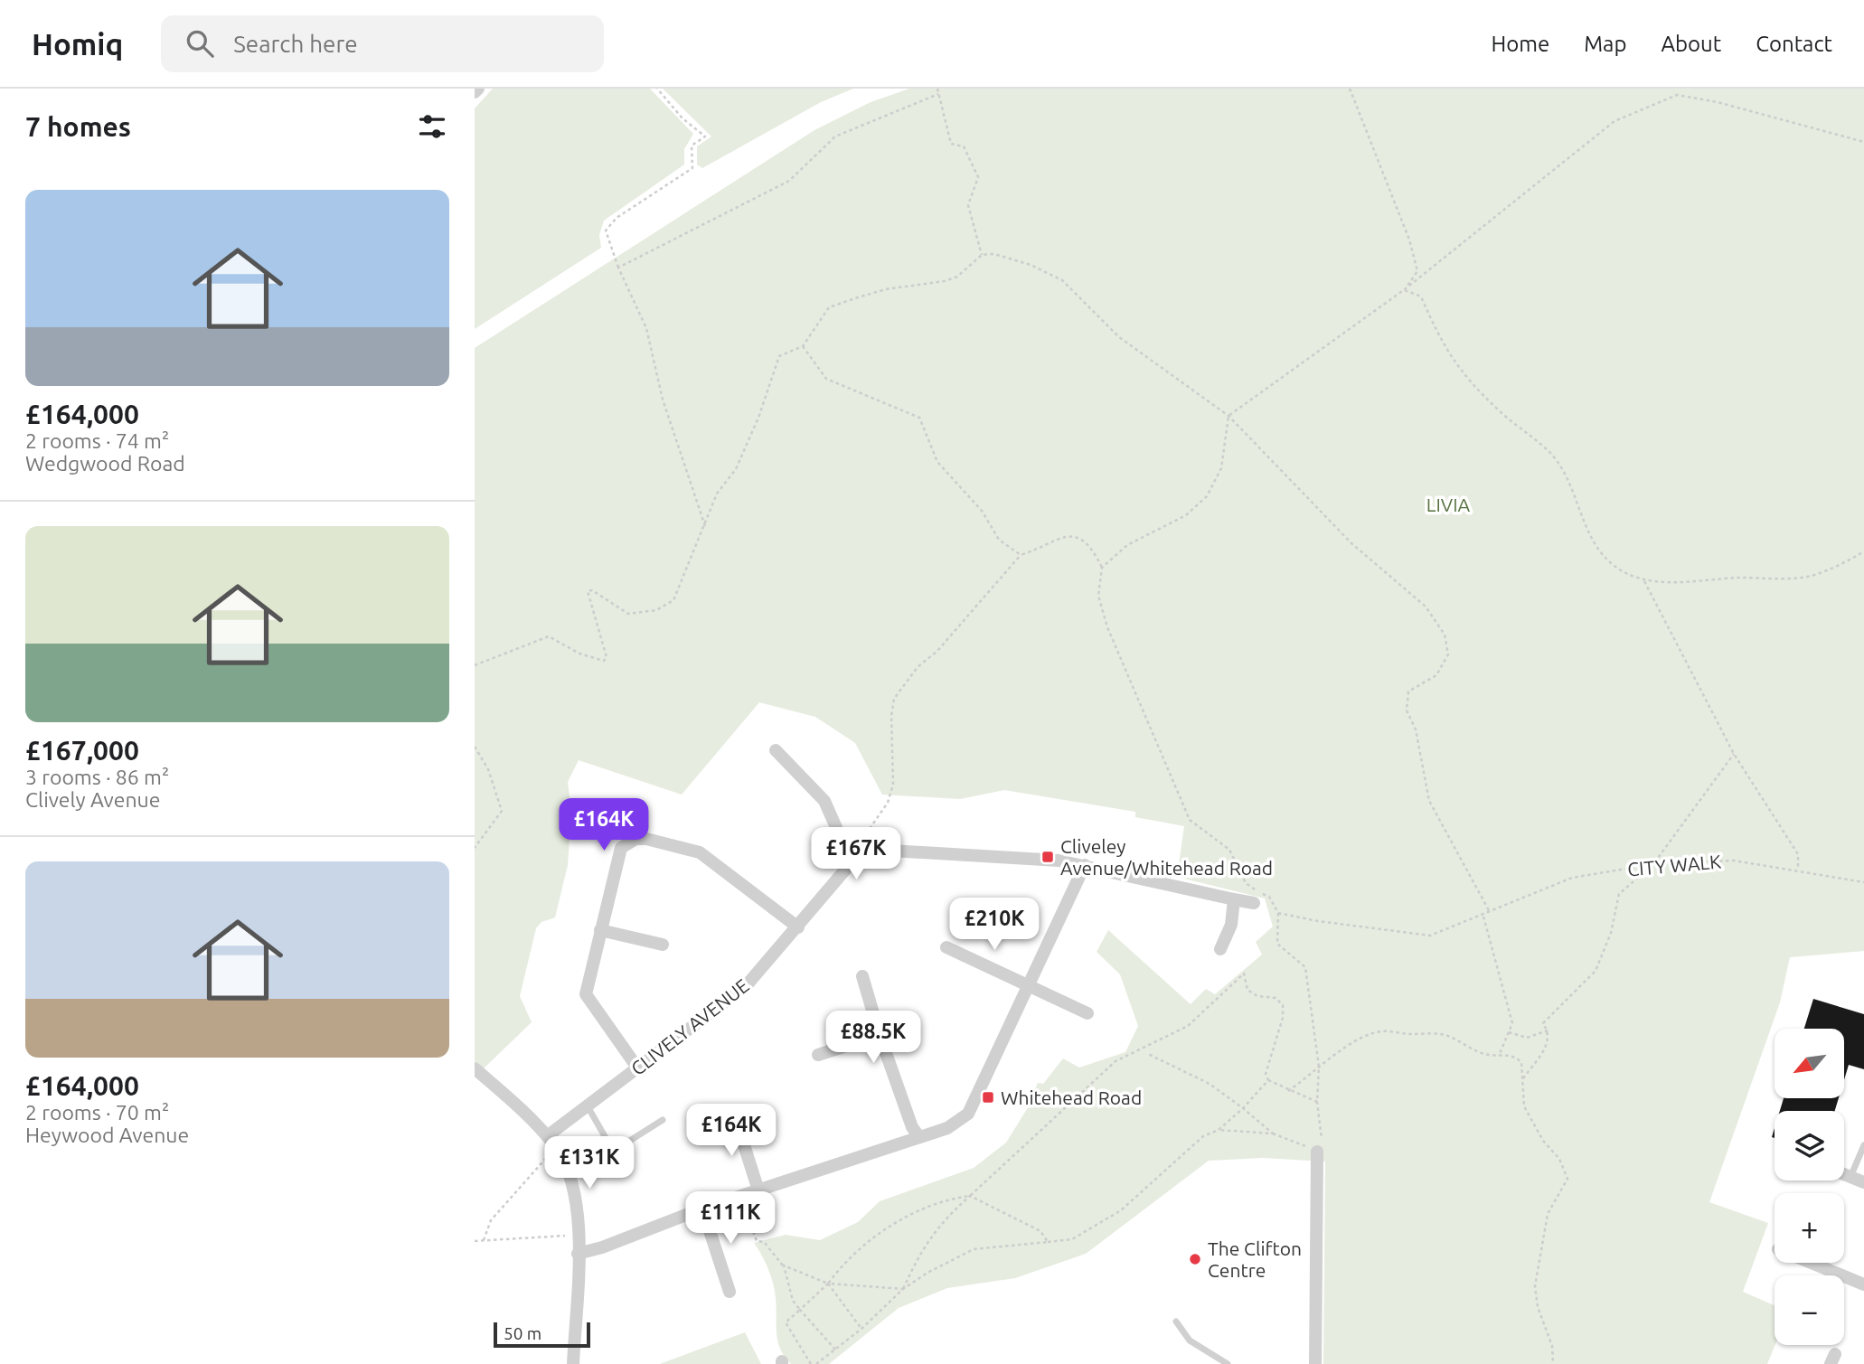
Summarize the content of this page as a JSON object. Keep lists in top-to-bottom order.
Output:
{
  "streets": {
    "street": ["CLIVELY AVENUE"],
    "path": ["CITY WALK"]
  },
  "parks": ["LIVIA"],
  "places": {
    "transit": ["Cliveley Avenue/Whitehead Road", "Whitehead Road"],
    "other": ["The Clifton Centre"]
  },
  "scale_bar": "50 m",
  "north": "bottom left",
  "page": {
    "header": "Homiq",
    "search": "Search here",
    "nav": [
      "Home",
      "Map",
      "About",
      "Contact"
    ],
    "heading": "7 homes",
    "list": [
      {
        "name": "£164,000",
        "note": "2 rooms · 74 m² · Wedgwood Road"
      },
      {
        "name": "£167,000",
        "note": "3 rooms · 86 m² · Clively Avenue"
      },
      {
        "name": "£164,000",
        "note": "2 rooms · 70 m² · Heywood Avenue"
      }
    ],
    "price": [
      "£164K",
      "£167K",
      "£210K",
      "£88.5K",
      "£164K",
      "£131K",
      "£111K"
    ],
    "map_buttons": ["+", "−"],
    "scale": "50 m"
  }
}
